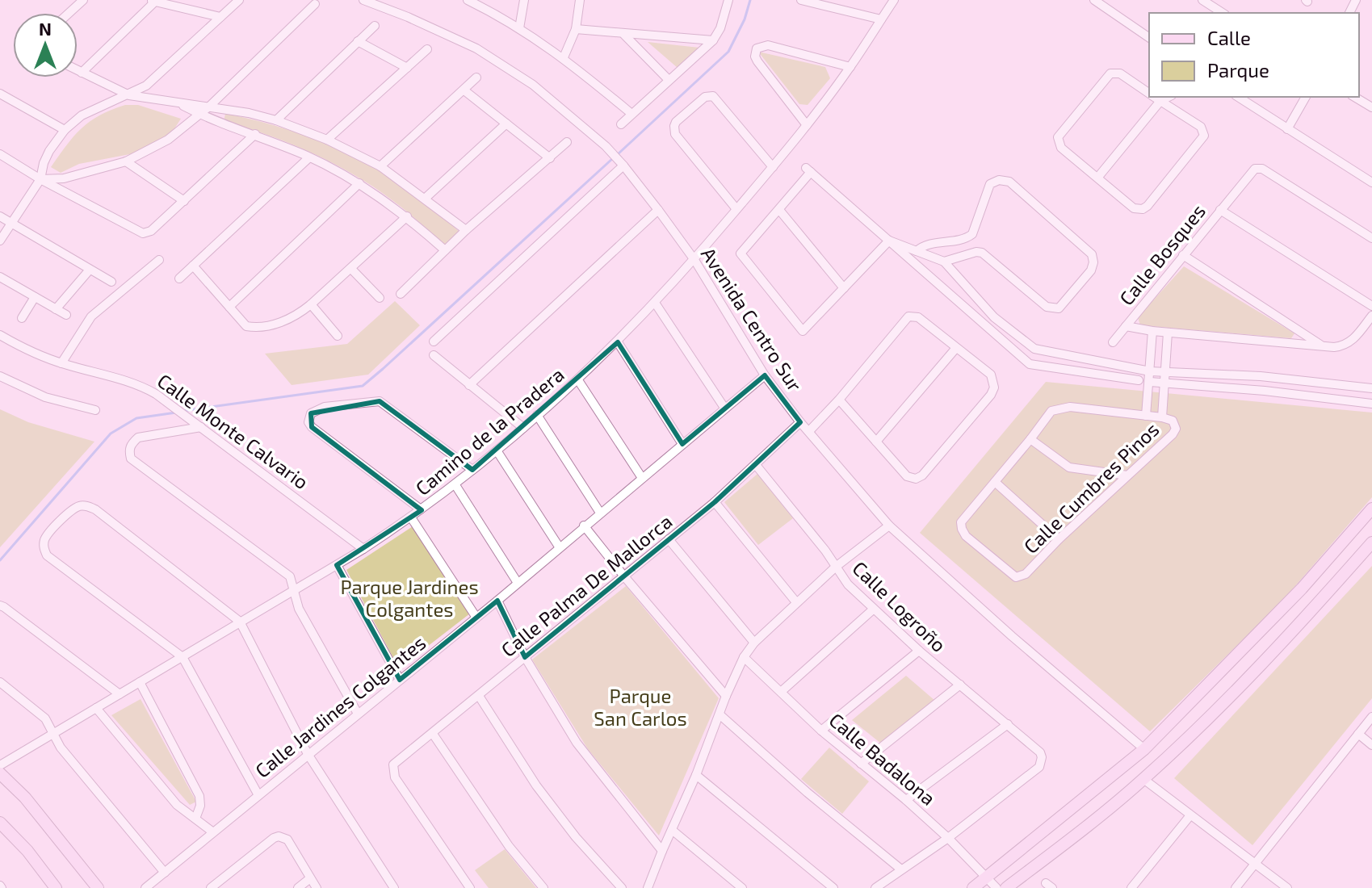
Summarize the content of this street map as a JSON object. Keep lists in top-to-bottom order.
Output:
{
  "streets": {
    "street": [
      "Calle Bosques",
      "Avenida Centro Sur",
      "Calle Monte Calvario",
      "Camino de la Pradera",
      "Calle Cumbres Pinos",
      "Calle Palma De Mallorca",
      "Calle Logroño",
      "Calle Jardines Colgantes",
      "Calle Badalona"
    ]
  },
  "crossings": [
    ["Avenida Centro Sur", "Camino de la Pradera"],
    ["Avenida Centro Sur", "Calle Palma De Mallorca"],
    ["Avenida Centro Sur", "Calle Jardines Colgantes"],
    ["Calle Monte Calvario", "Camino de la Pradera"],
    ["Calle Palma De Mallorca", "Calle Logroño"],
    ["Calle Logroño", "Calle Badalona"]
  ],
  "parks": ["Parque Jardines Colgantes", "Parque San Carlos"],
  "legend": ["Calle", "Parque"],
  "north": "top"
}
